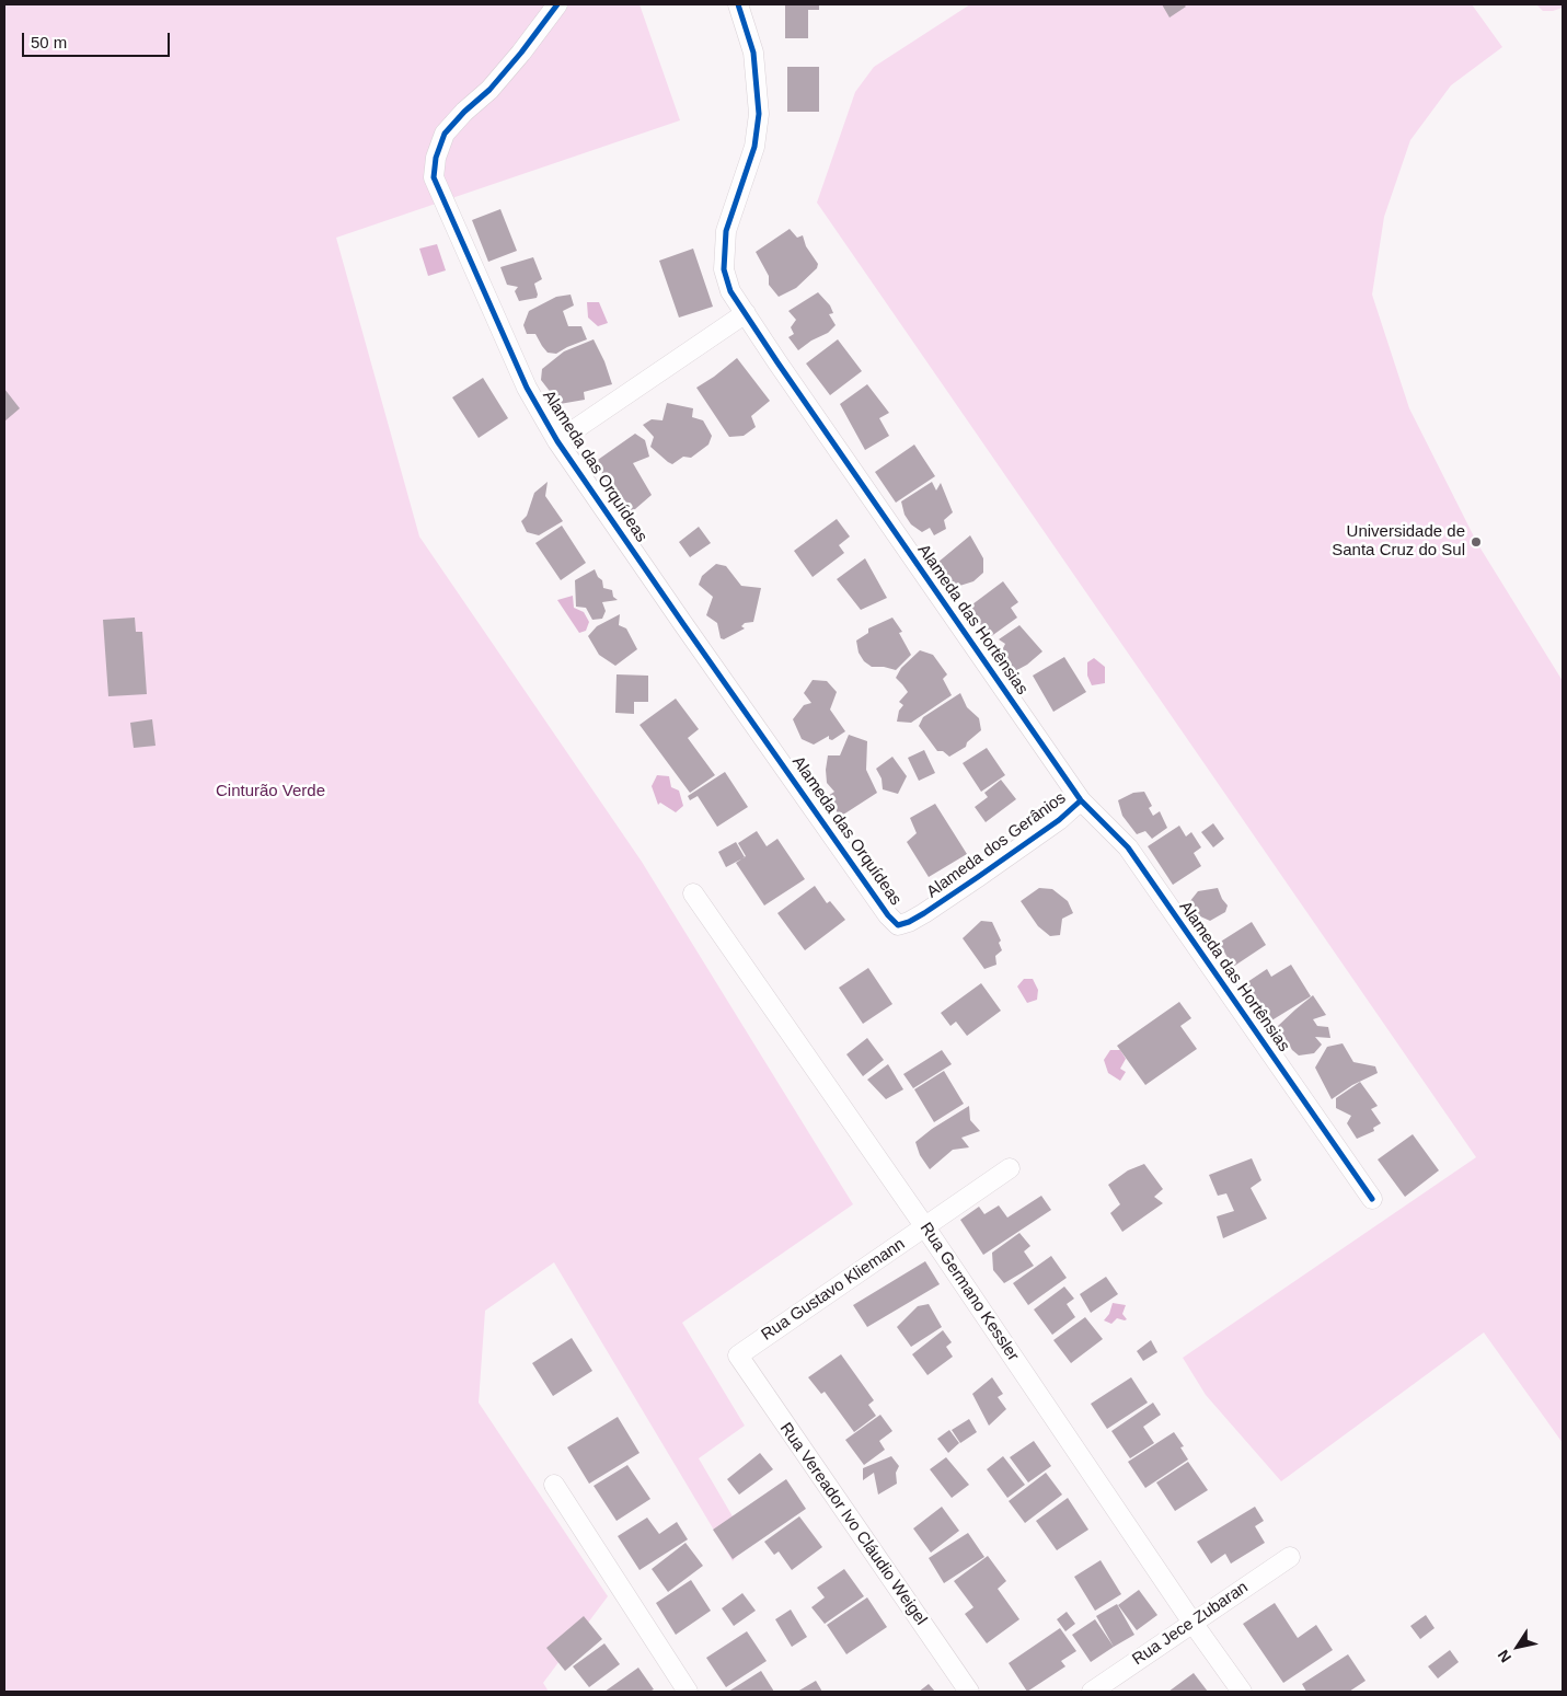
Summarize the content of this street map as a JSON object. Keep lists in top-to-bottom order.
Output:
{
  "streets": {
    "street": [
      "Alameda das Orquídeas",
      "Alameda das Hortênsias",
      "Alameda dos Gerânios",
      "Rua Gustavo Kliemann",
      "Rua Germano Kessler",
      "Rua Vereador Ivo Cláudio Weigel",
      "Rua Jece Zubaran"
    ]
  },
  "crossings": [
    ["Alameda das Orquídeas", "Alameda dos Gerânios"],
    ["Alameda das Hortênsias", "Alameda dos Gerânios"],
    ["Rua Gustavo Kliemann", "Rua Germano Kessler"],
    ["Rua Gustavo Kliemann", "Rua Vereador Ivo Cláudio Weigel"],
    ["Rua Germano Kessler", "Rua Jece Zubaran"]
  ],
  "parks": ["Cinturão Verde"],
  "places": ["Universidade de Santa Cruz do Sul"],
  "scale_bar": "50 m",
  "north": "bottom left"
}
